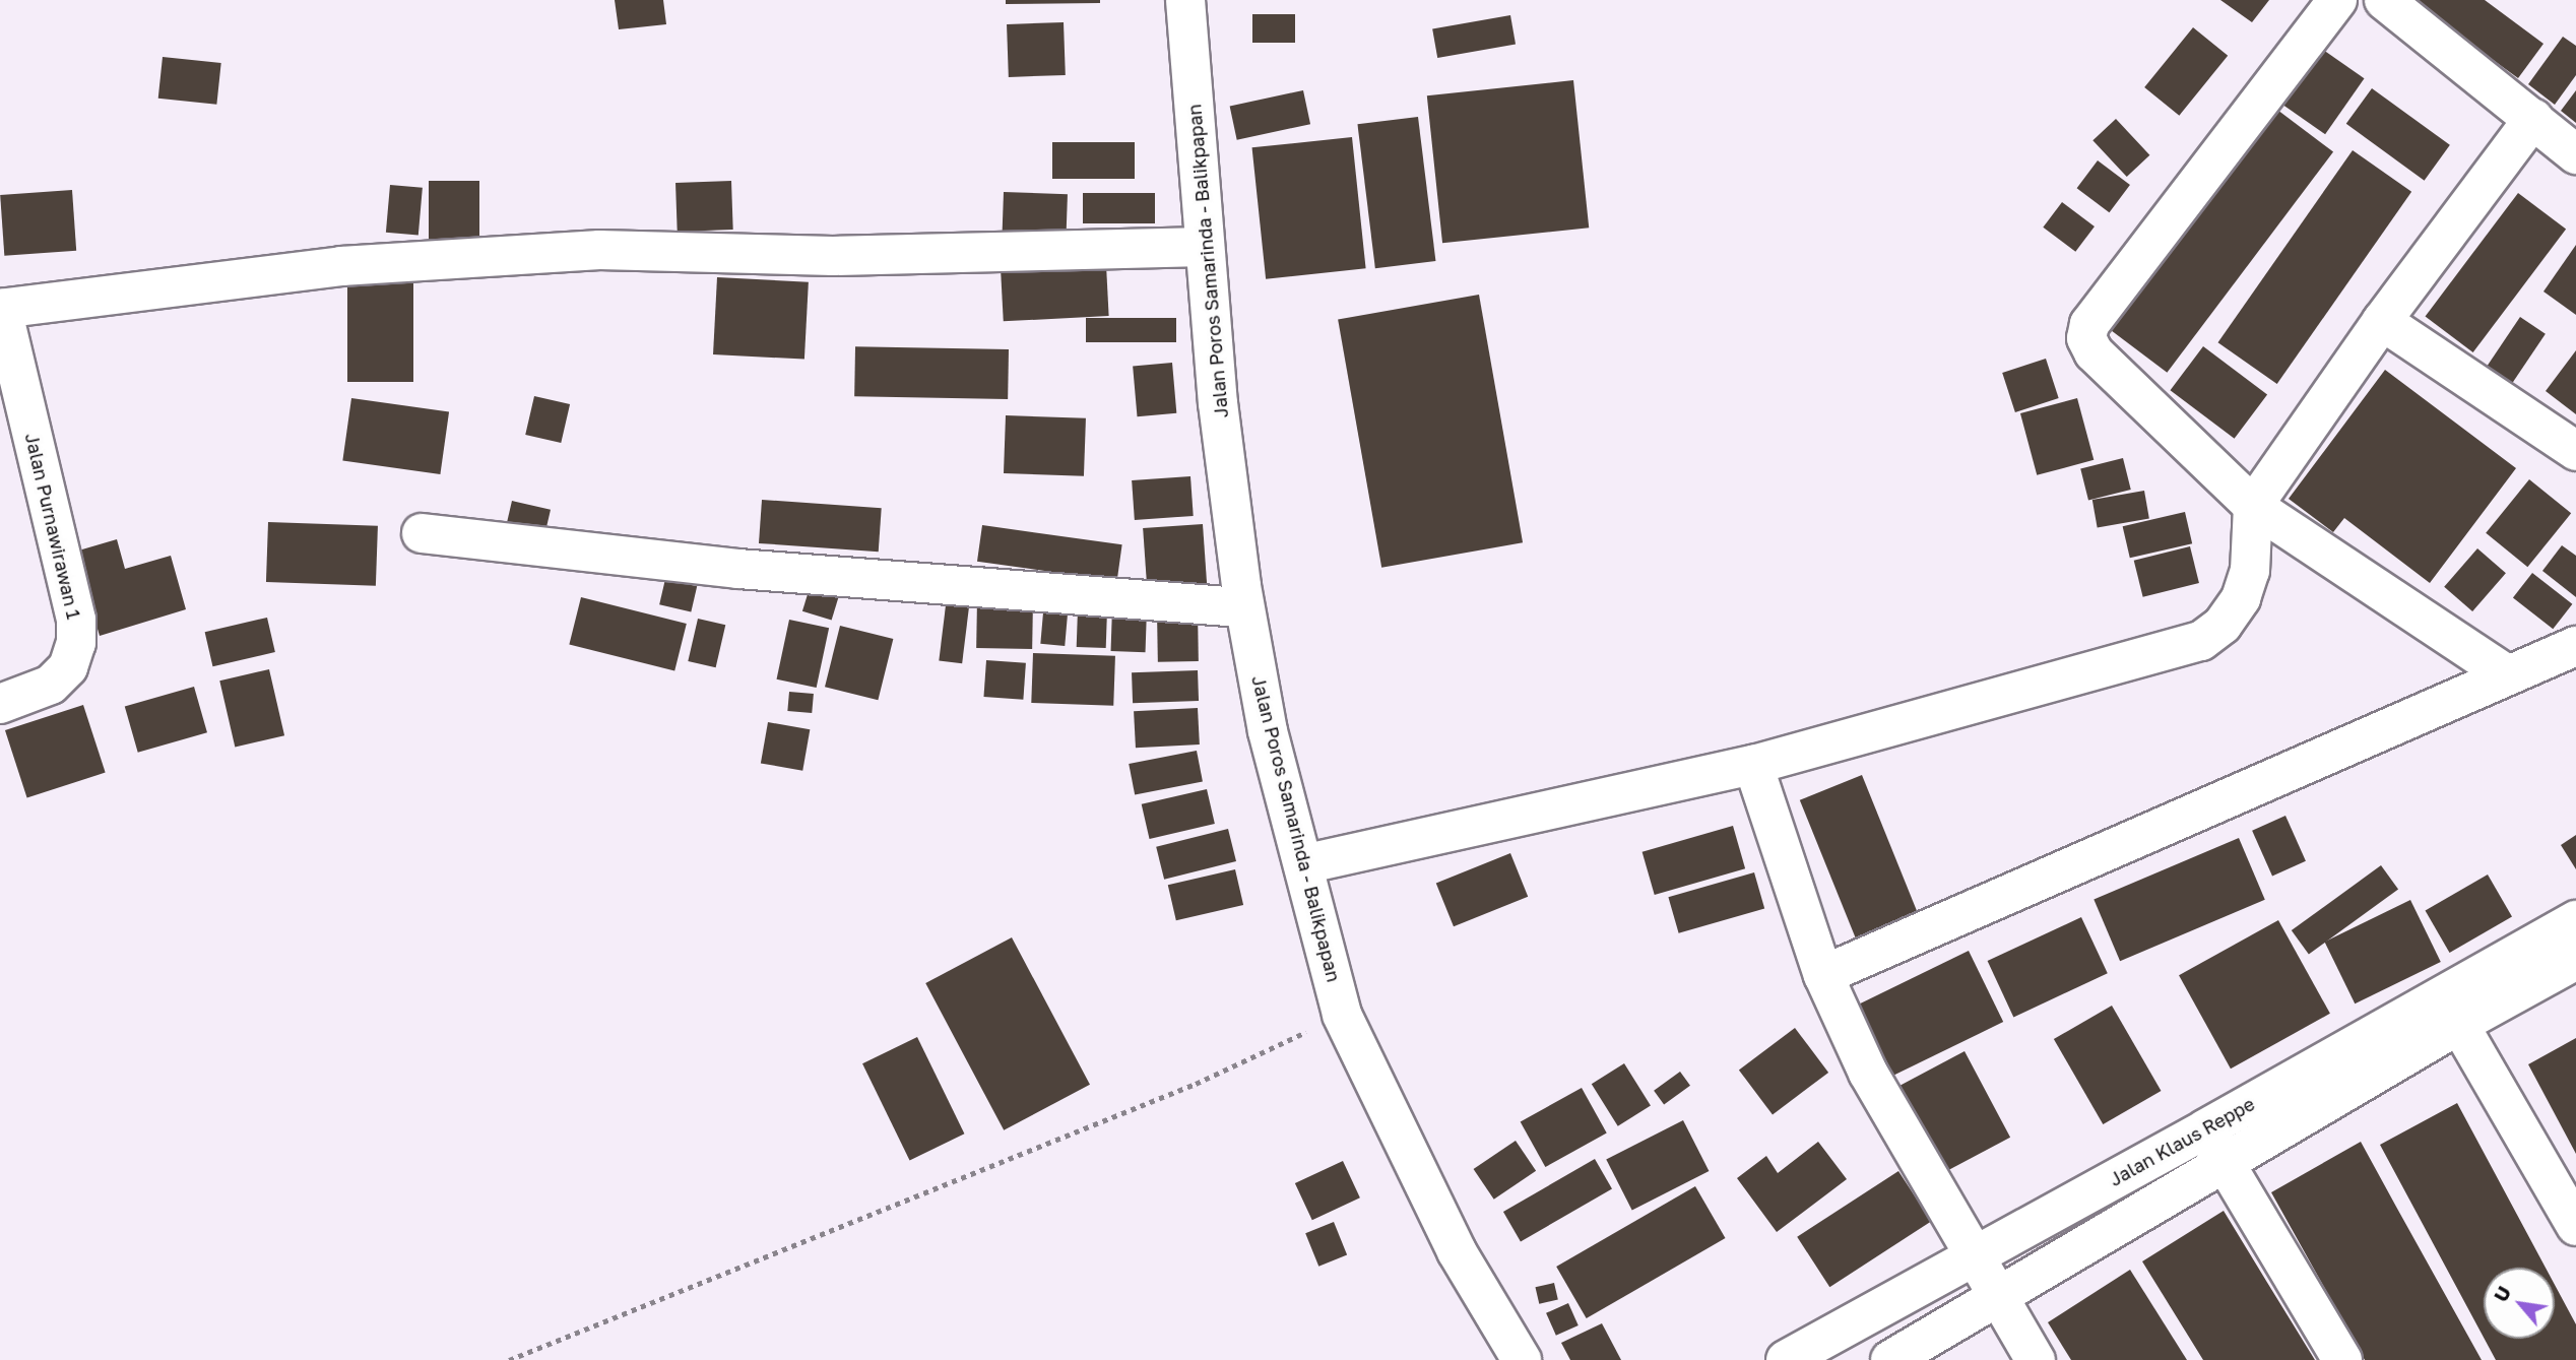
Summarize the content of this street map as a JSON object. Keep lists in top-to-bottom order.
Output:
{
  "streets": {
    "main road": ["Jalan Poros Samarinda - Balikpapan", "Jalan Purnawirawan 1", "Jalan Klaus Reppe"]
  },
  "north": "top left"
}
